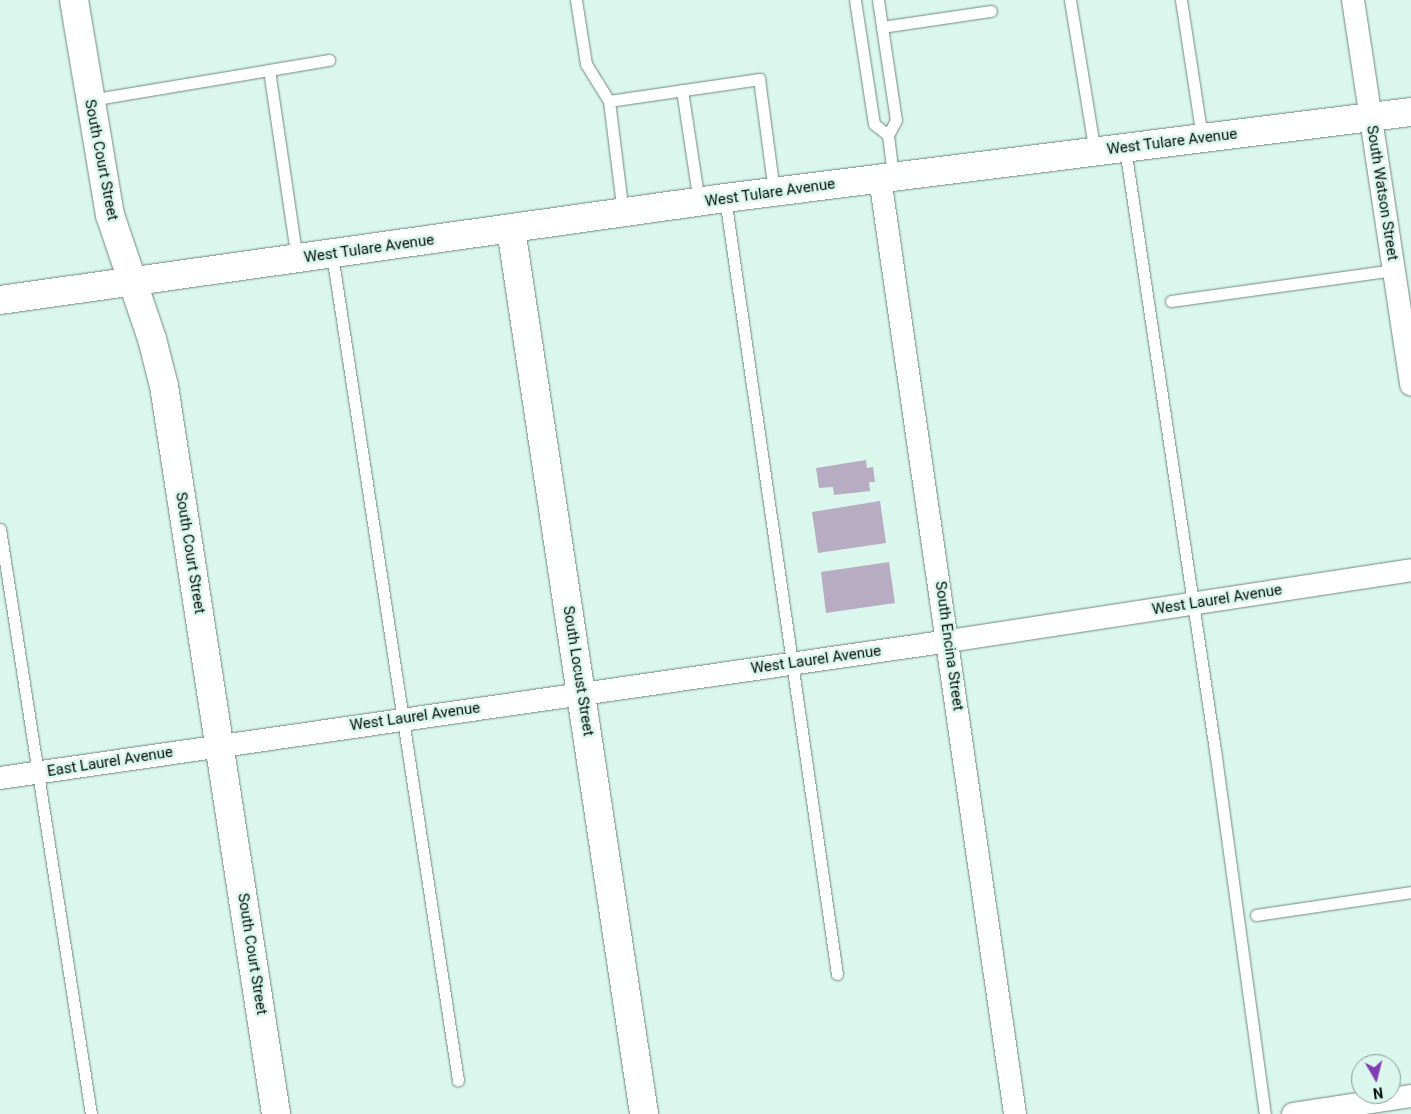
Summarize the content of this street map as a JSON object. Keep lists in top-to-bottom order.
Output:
{
  "streets": {
    "street": [
      "West Tulare Avenue",
      "South Court Street",
      "South Watson Street",
      "West Laurel Avenue",
      "South Encina Street",
      "South Locust Street",
      "East Laurel Avenue"
    ]
  },
  "crossings": [
    ["West Tulare Avenue", "South Court Street"],
    ["West Tulare Avenue", "South Watson Street"],
    ["West Tulare Avenue", "South Encina Street"],
    ["West Tulare Avenue", "South Locust Street"],
    ["South Court Street", "West Laurel Avenue"],
    ["South Court Street", "East Laurel Avenue"],
    ["West Laurel Avenue", "South Encina Street"],
    ["West Laurel Avenue", "South Locust Street"],
    ["West Laurel Avenue", "East Laurel Avenue"]
  ],
  "north": "bottom"
}
